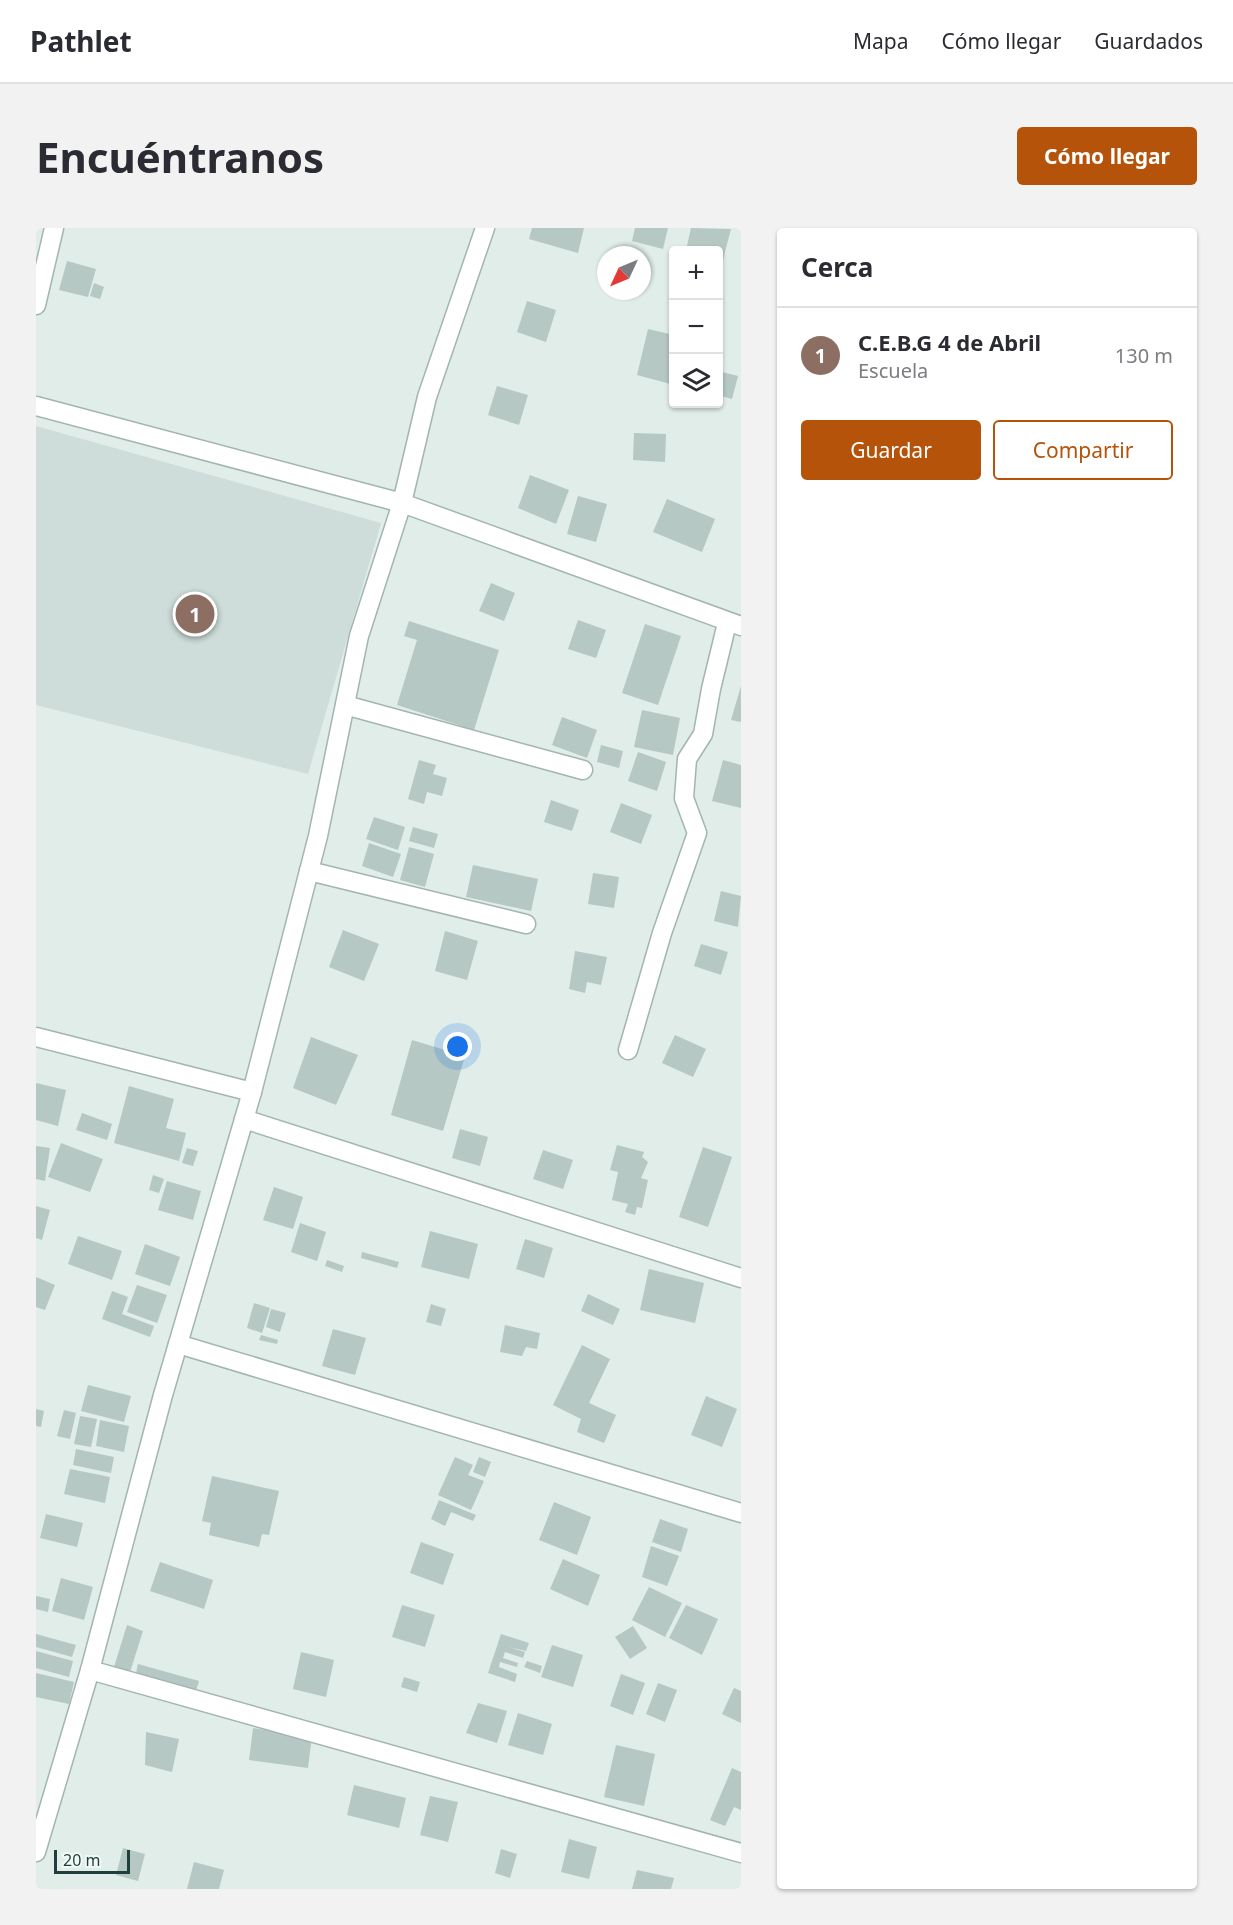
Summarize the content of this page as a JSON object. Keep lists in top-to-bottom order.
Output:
{
  "scale_bar": "20 m",
  "north": "bottom left",
  "page": {
    "header": "Pathlet",
    "nav": ["Mapa", "Cómo llegar", "Guardados"],
    "buttons": [
      "Cómo llegar",
      ["Guardar", "Compartir"]
    ],
    "title": "Encuéntranos",
    "heading": "Cerca",
    "map_buttons": ["+", "−"],
    "list": [
      {
        "mark": "1",
        "name": "C.E.B.G 4 de Abril",
        "note": "Escuela",
        "value": "130 m"
      }
    ],
    "pins": "1",
    "scale": "20 m"
  }
}
